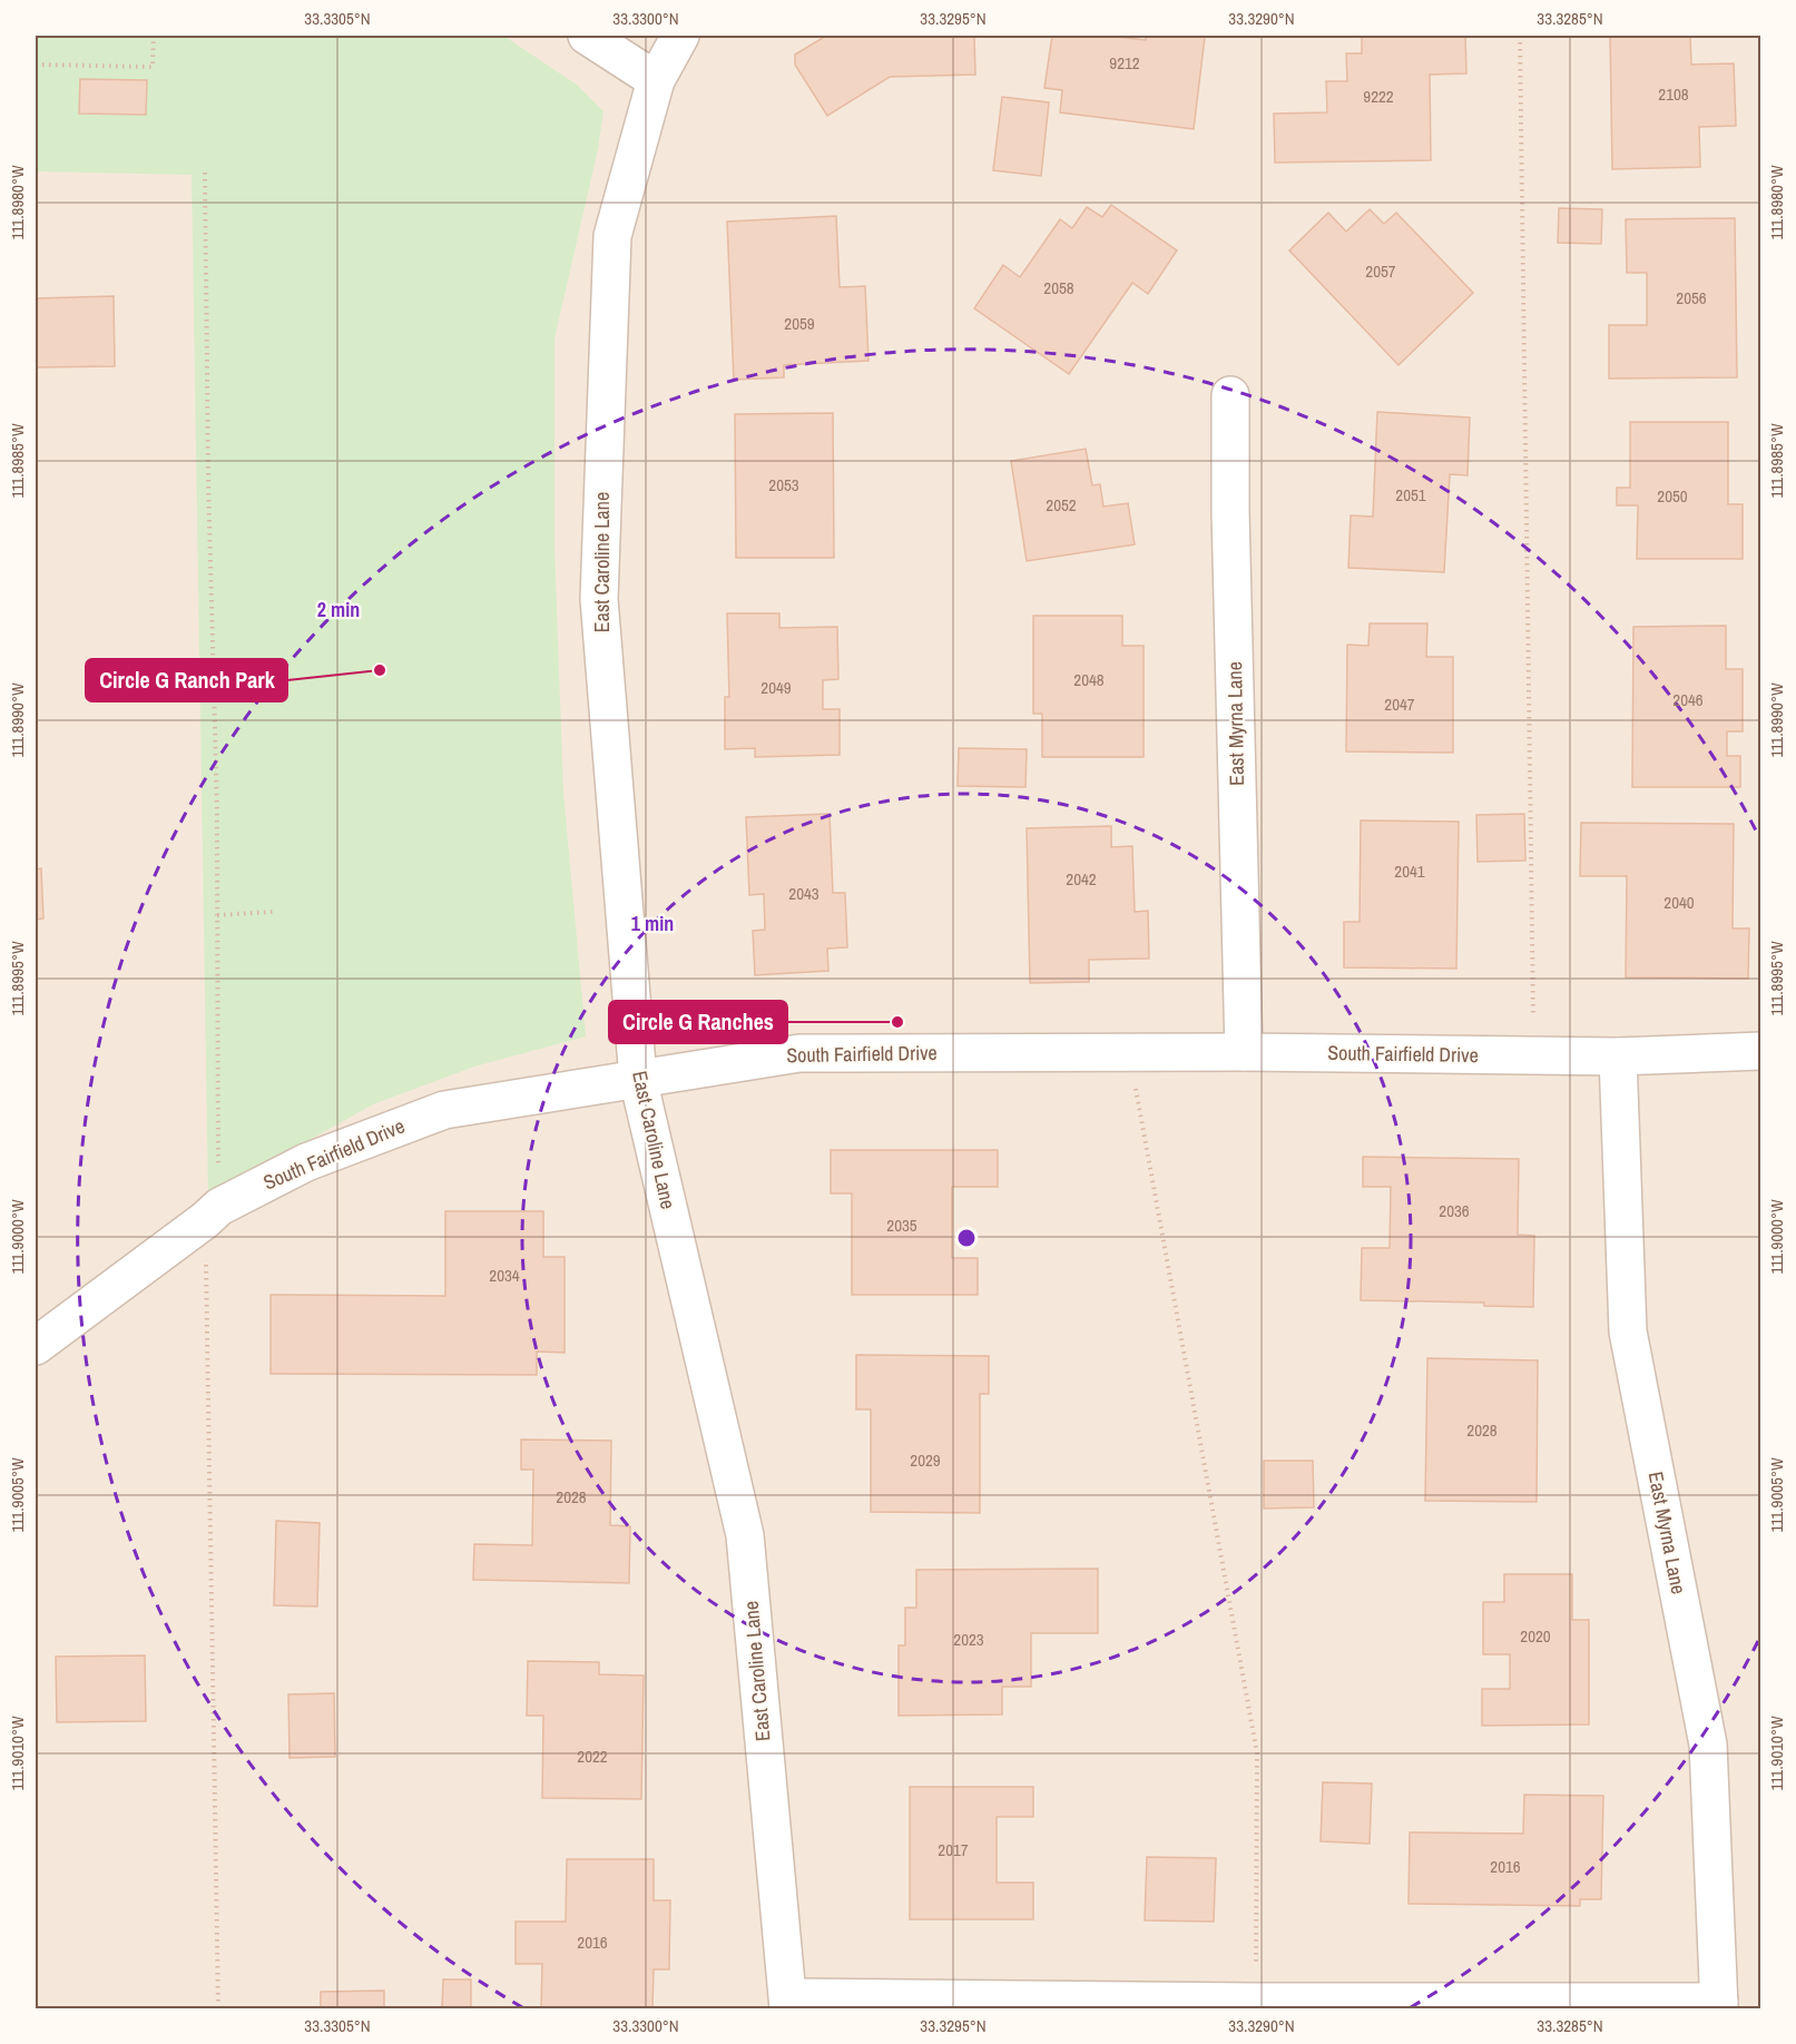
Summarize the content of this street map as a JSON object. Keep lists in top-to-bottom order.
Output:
{
  "streets": {
    "street": ["East Caroline Lane", "East Myrna Lane", "South Fairfield Drive"]
  },
  "crossings": [
    ["East Caroline Lane", "South Fairfield Drive"],
    ["East Myrna Lane", "South Fairfield Drive"]
  ],
  "places": ["Circle G Ranch Park", "Circle G Ranches"],
  "house_numbers": [
    "9212",
    "2108",
    "9222",
    "2057",
    "2058",
    "2056",
    "2059",
    "2053",
    "2051",
    "2050",
    "2052",
    "2048",
    "2049",
    "2046",
    "2047",
    "2041",
    "2042",
    "2043",
    "2040",
    "2036",
    "2035",
    "2034",
    "2028",
    "2029",
    "2028",
    "2020",
    "2023",
    "2022",
    "2017",
    "2016",
    "2016"
  ],
  "coordinates": [
    "33.3305°N",
    "33.3300°N",
    "33.3295°N",
    "33.3290°N",
    "33.3285°N",
    "111.8980°W",
    "111.8985°W",
    "111.8990°W",
    "111.8995°W",
    "111.9000°W",
    "111.9005°W",
    "111.9010°W"
  ],
  "rings": ["2 min", "1 min"]
}
